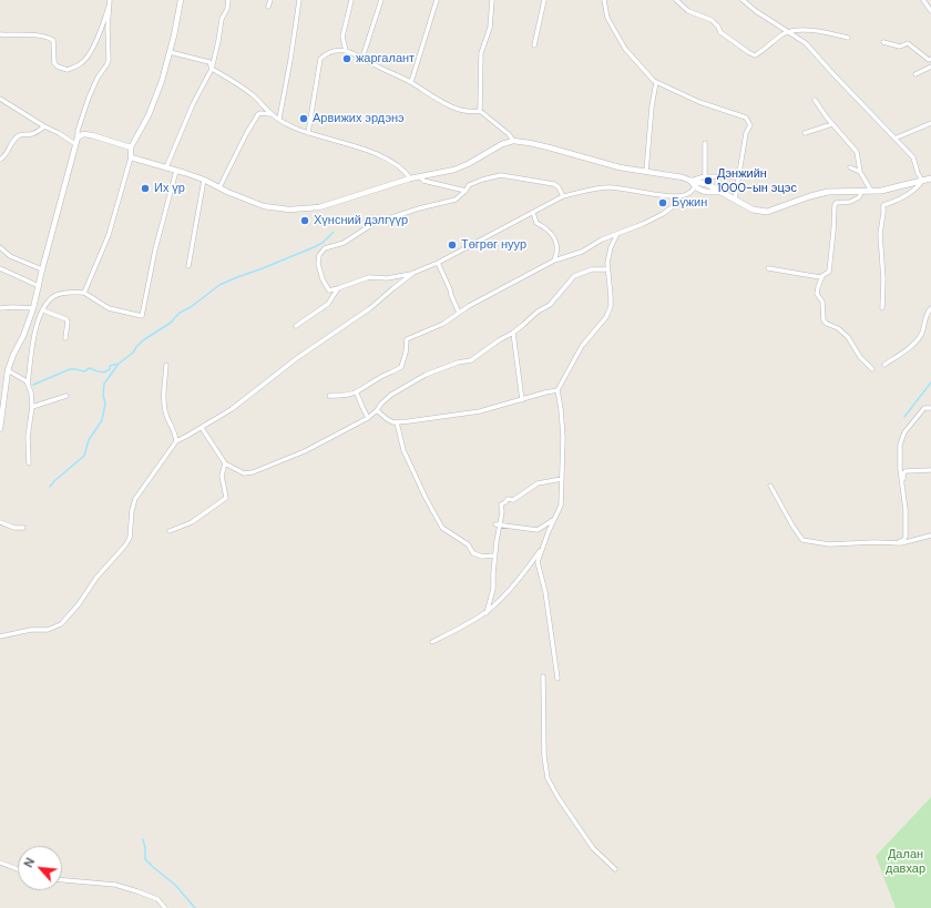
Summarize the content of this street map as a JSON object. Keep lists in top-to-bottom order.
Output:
{
  "parks": ["Далан давхар"],
  "places": [
    "жаргалант",
    "Арвижих эрдэнэ",
    "Дэнжийн 1000-ын эцэс",
    "Их үр",
    "Бүжин",
    "Хүнсний дэлгүүр",
    "Төгрөг нуур"
  ],
  "north": "top left"
}
